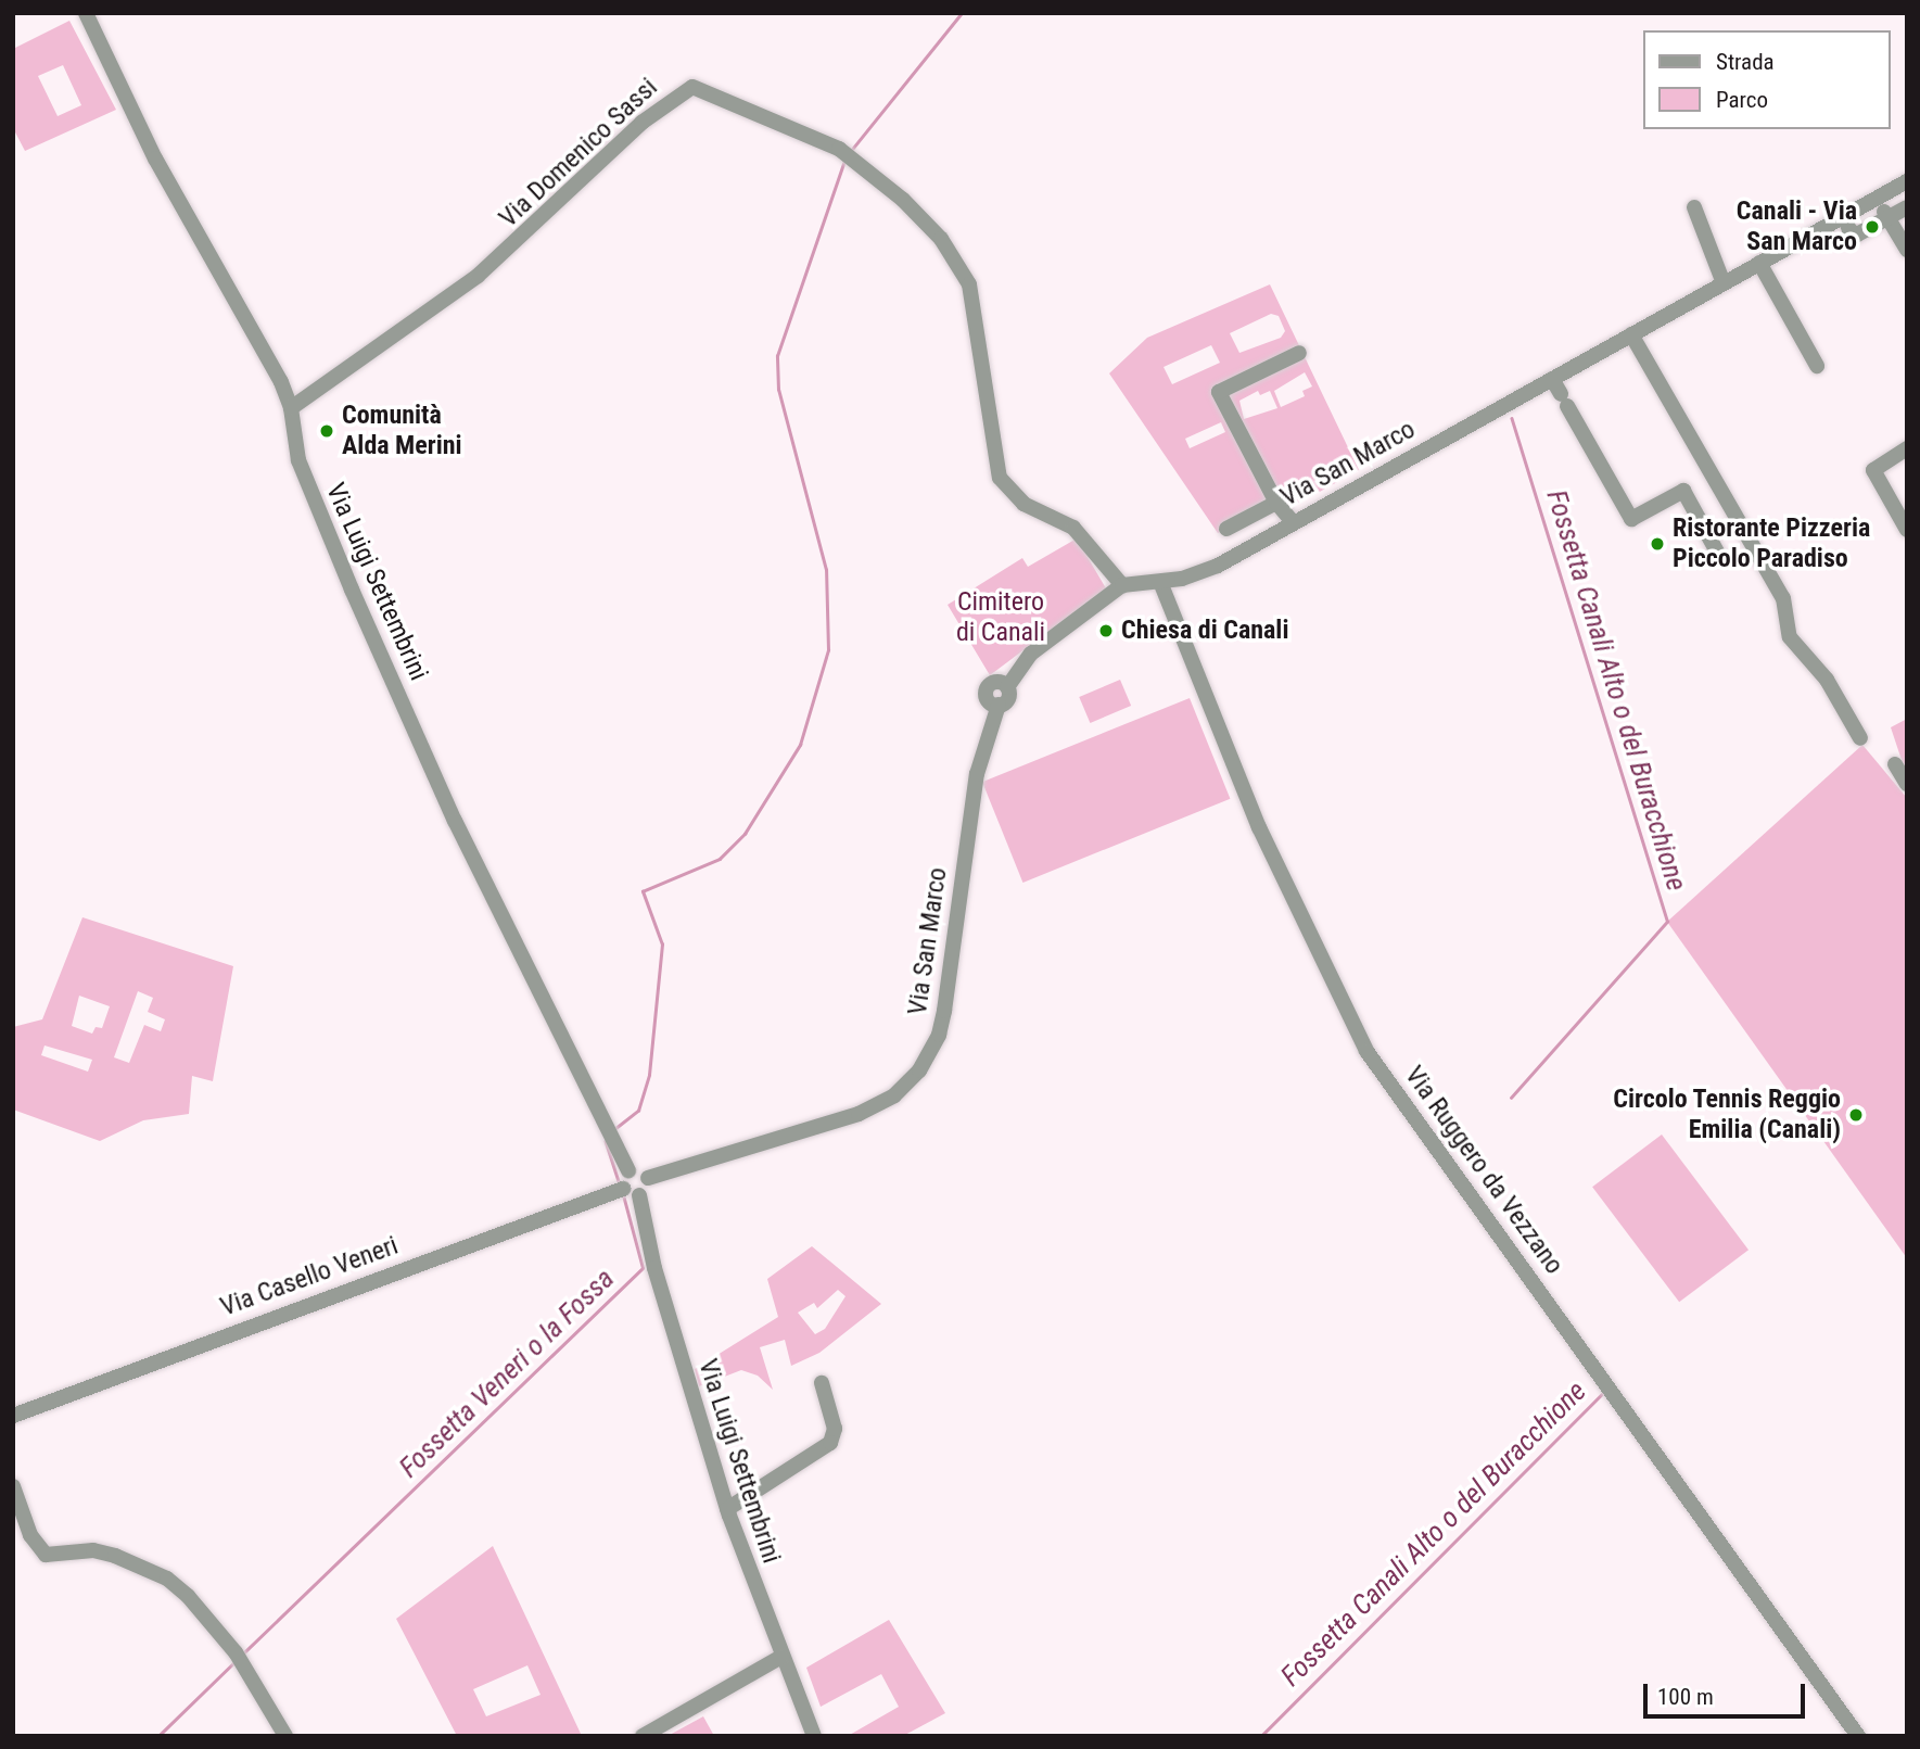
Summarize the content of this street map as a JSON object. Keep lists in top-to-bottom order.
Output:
{
  "streets": {
    "street": [
      "Via Domenico Sassi",
      "Via San Marco",
      "Via Luigi Settembrini",
      "Via Ruggero da Vezzano",
      "Via Casello Veneri"
    ]
  },
  "crossings": [
    ["Via Domenico Sassi", "Via San Marco"],
    ["Via Domenico Sassi", "Via Luigi Settembrini"],
    ["Via San Marco", "Via Luigi Settembrini"],
    ["Via San Marco", "Via Ruggero da Vezzano"],
    ["Via San Marco", "Via Casello Veneri"],
    ["Via Luigi Settembrini", "Via Casello Veneri"]
  ],
  "water": ["Fossetta Canali Alto o del Buracchione", "Fossetta Veneri o la Fossa"],
  "parks": ["Cimitero di Canali"],
  "places": [
    "Canali - Via San Marco",
    "Comunità Alda Merini",
    "Ristorante Pizzeria Piccolo Paradiso",
    "Chiesa di Canali",
    "Circolo Tennis Reggio Emilia (Canali)"
  ],
  "legend": ["Strada", "Parco"],
  "scale_bar": "100 m"
}
